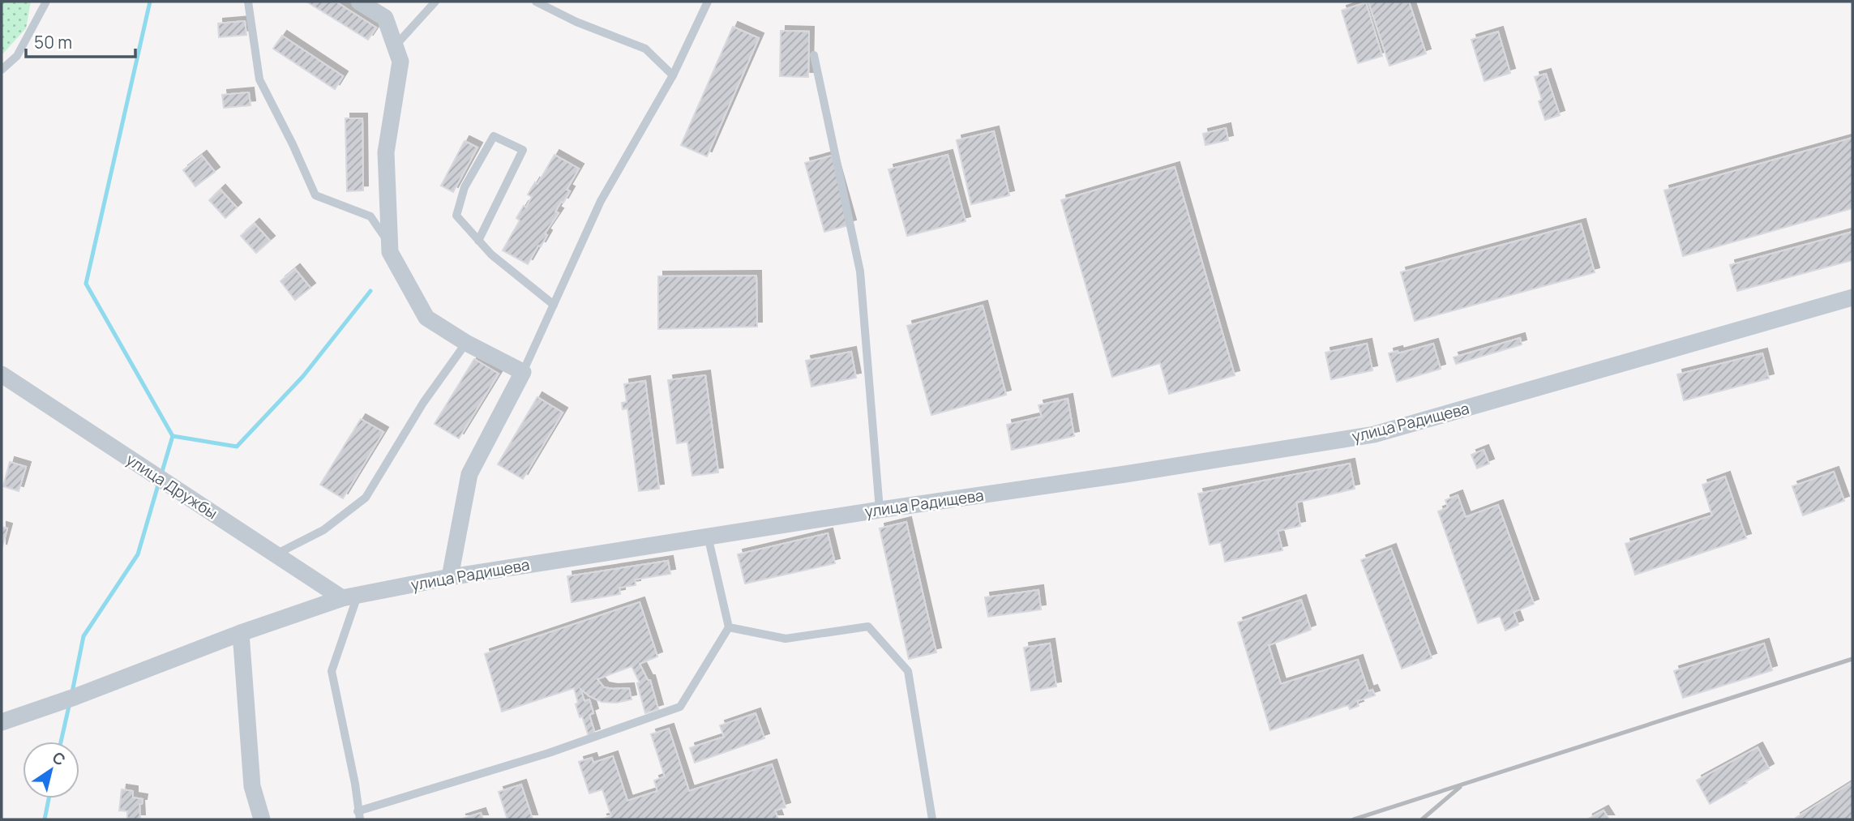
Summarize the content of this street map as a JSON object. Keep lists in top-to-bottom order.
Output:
{
  "streets": {
    "street": ["улица Радищева", "улица Дружбы"]
  },
  "crossings": [
    ["улица Радищева", "улица Дружбы"]
  ],
  "scale_bar": "50 m",
  "north": "top right"
}
